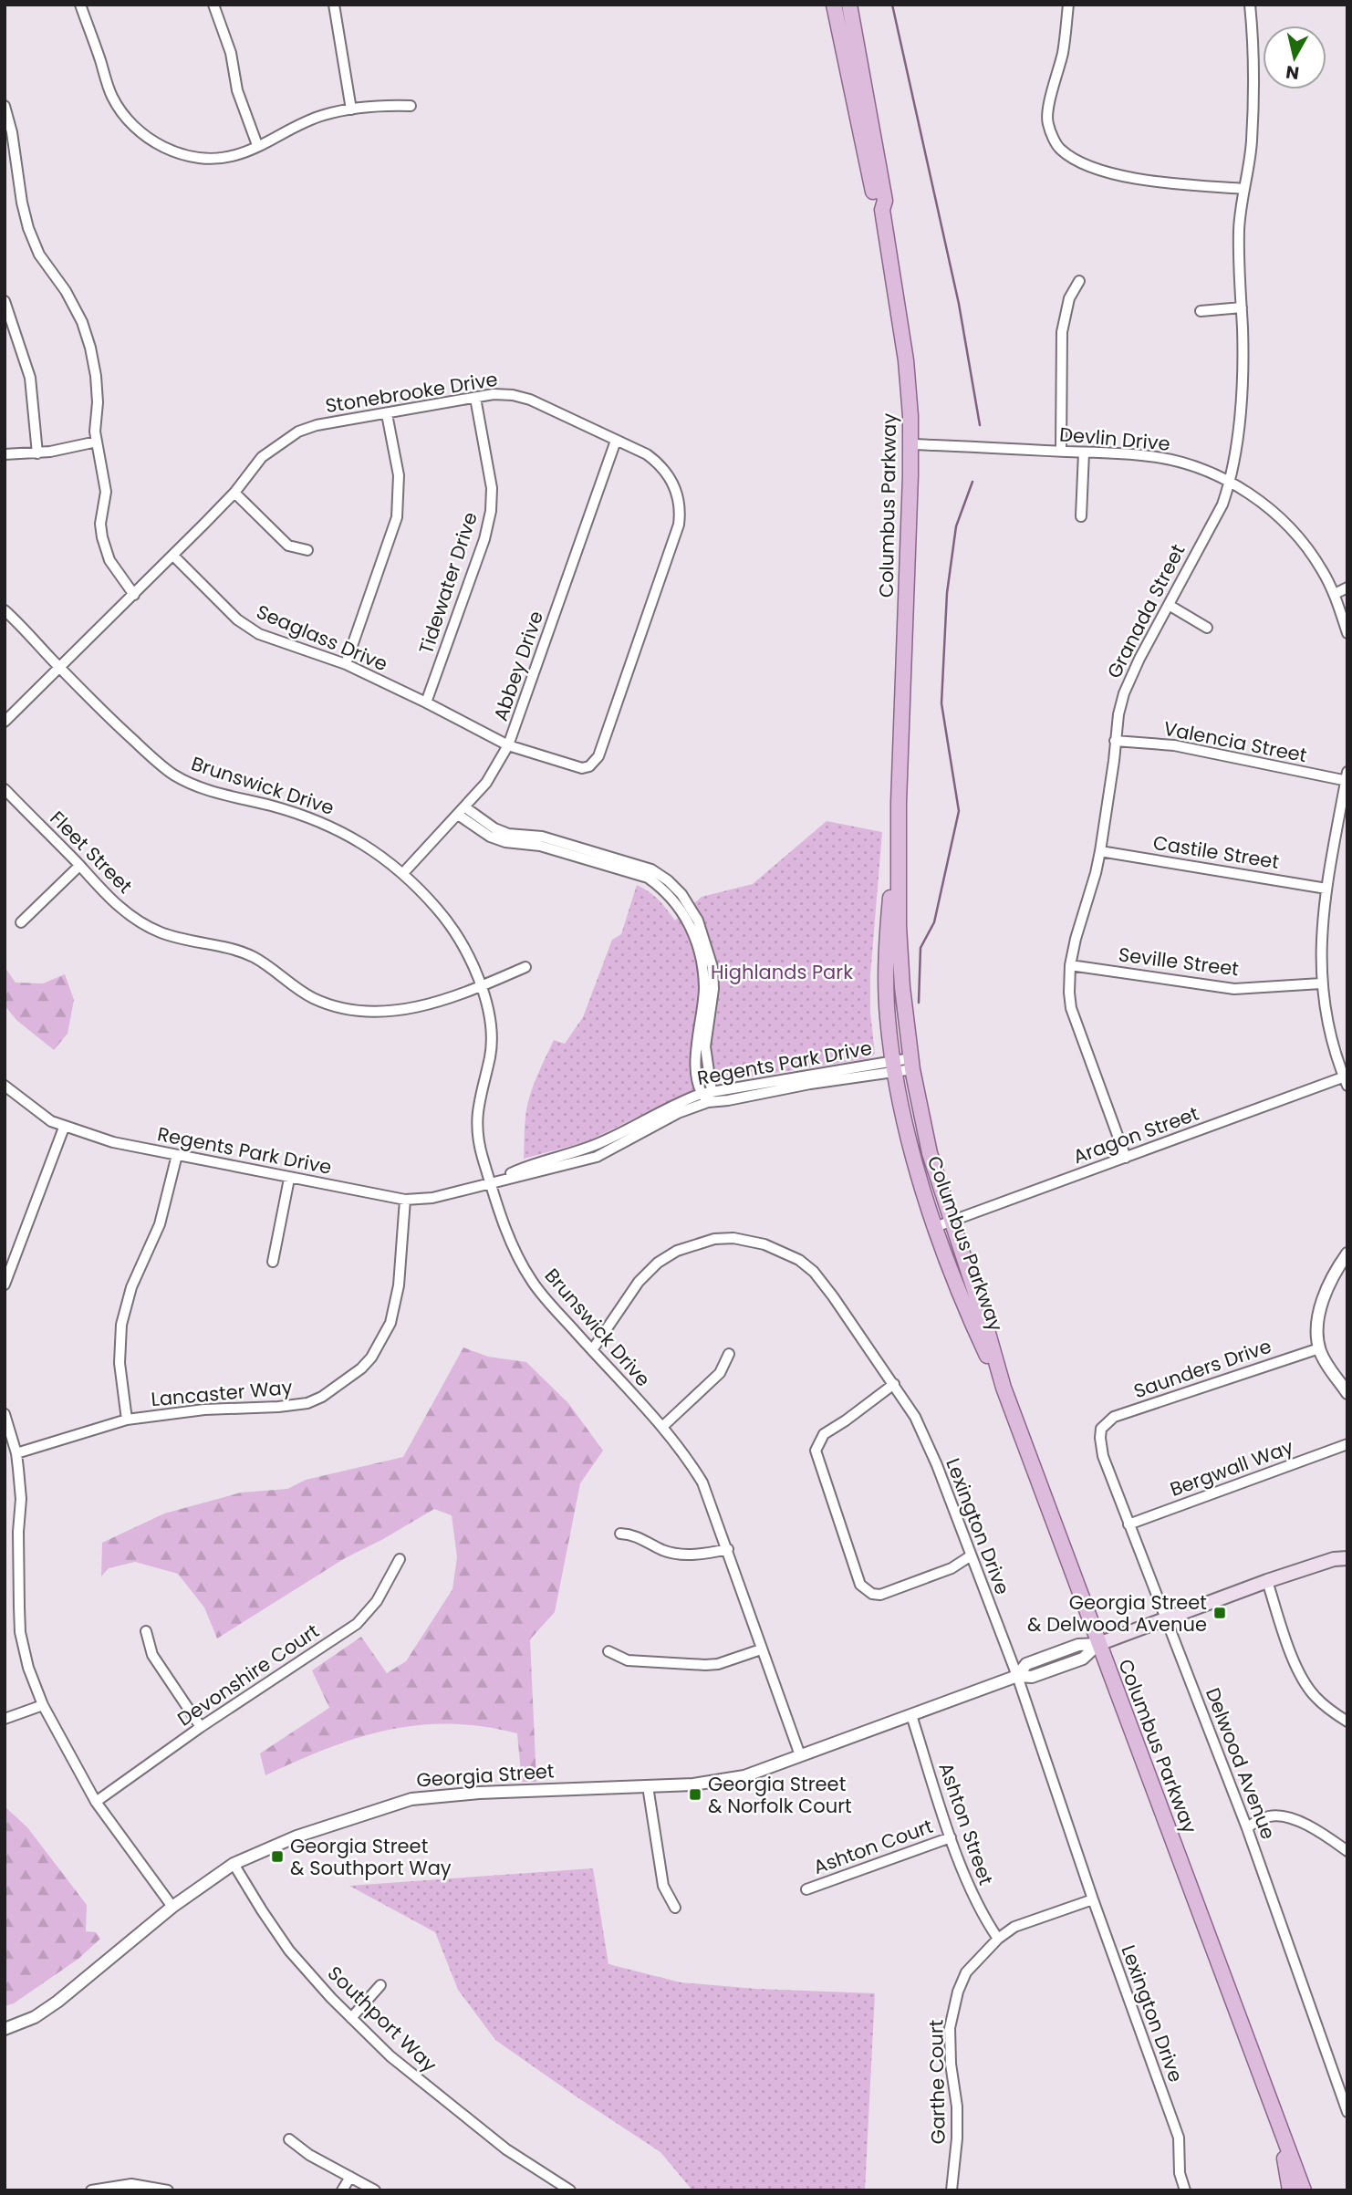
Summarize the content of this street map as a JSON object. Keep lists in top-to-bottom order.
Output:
{
  "streets": {
    "main road": ["Columbus Parkway", "Georgia Street"],
    "street": [
      "Stonebrooke Drive",
      "Devlin Drive",
      "Tidewater Drive",
      "Granada Street",
      "Seaglass Drive",
      "Abbey Drive",
      "Valencia Street",
      "Brunswick Drive",
      "Fleet Street",
      "Castile Street",
      "Seville Street",
      "Regents Park Drive",
      "Aragon Street",
      "Saunders Drive",
      "Lancaster Way",
      "Bergwall Way",
      "Lexington Drive",
      "Devonshire Court",
      "Delwood Avenue",
      "Ashton Street",
      "Ashton Court",
      "Southport Way",
      "Garthe Court"
    ]
  },
  "crossings": [
    ["Stonebrooke Drive", "Tidewater Drive"],
    ["Stonebrooke Drive", "Seaglass Drive"],
    ["Stonebrooke Drive", "Abbey Drive"],
    ["Stonebrooke Drive", "Brunswick Drive"],
    ["Devlin Drive", "Columbus Parkway"],
    ["Devlin Drive", "Granada Street"],
    ["Columbus Parkway", "Regents Park Drive"],
    ["Columbus Parkway", "Aragon Street"],
    ["Columbus Parkway", "Georgia Street"],
    ["Tidewater Drive", "Seaglass Drive"],
    ["Granada Street", "Valencia Street"],
    ["Granada Street", "Castile Street"],
    ["Granada Street", "Seville Street"],
    ["Granada Street", "Aragon Street"],
    ["Seaglass Drive", "Abbey Drive"],
    ["Abbey Drive", "Brunswick Drive"],
    ["Brunswick Drive", "Fleet Street"],
    ["Brunswick Drive", "Regents Park Drive"],
    ["Brunswick Drive", "Lexington Drive"],
    ["Brunswick Drive", "Georgia Street"],
    ["Regents Park Drive", "Lancaster Way"],
    ["Saunders Drive", "Delwood Avenue"],
    ["Bergwall Way", "Delwood Avenue"],
    ["Lexington Drive", "Georgia Street"],
    ["Lexington Drive", "Garthe Court"],
    ["Delwood Avenue", "Georgia Street"],
    ["Georgia Street", "Ashton Street"],
    ["Georgia Street", "Southport Way"],
    ["Ashton Street", "Ashton Court"],
    ["Ashton Street", "Garthe Court"]
  ],
  "parks": ["Highlands Park"],
  "places": {
    "transit": ["Georgia Street & Delwood Avenue", "Georgia Street & Norfolk Court", "Georgia Street & Southport Way"]
  },
  "north": "bottom"
}
